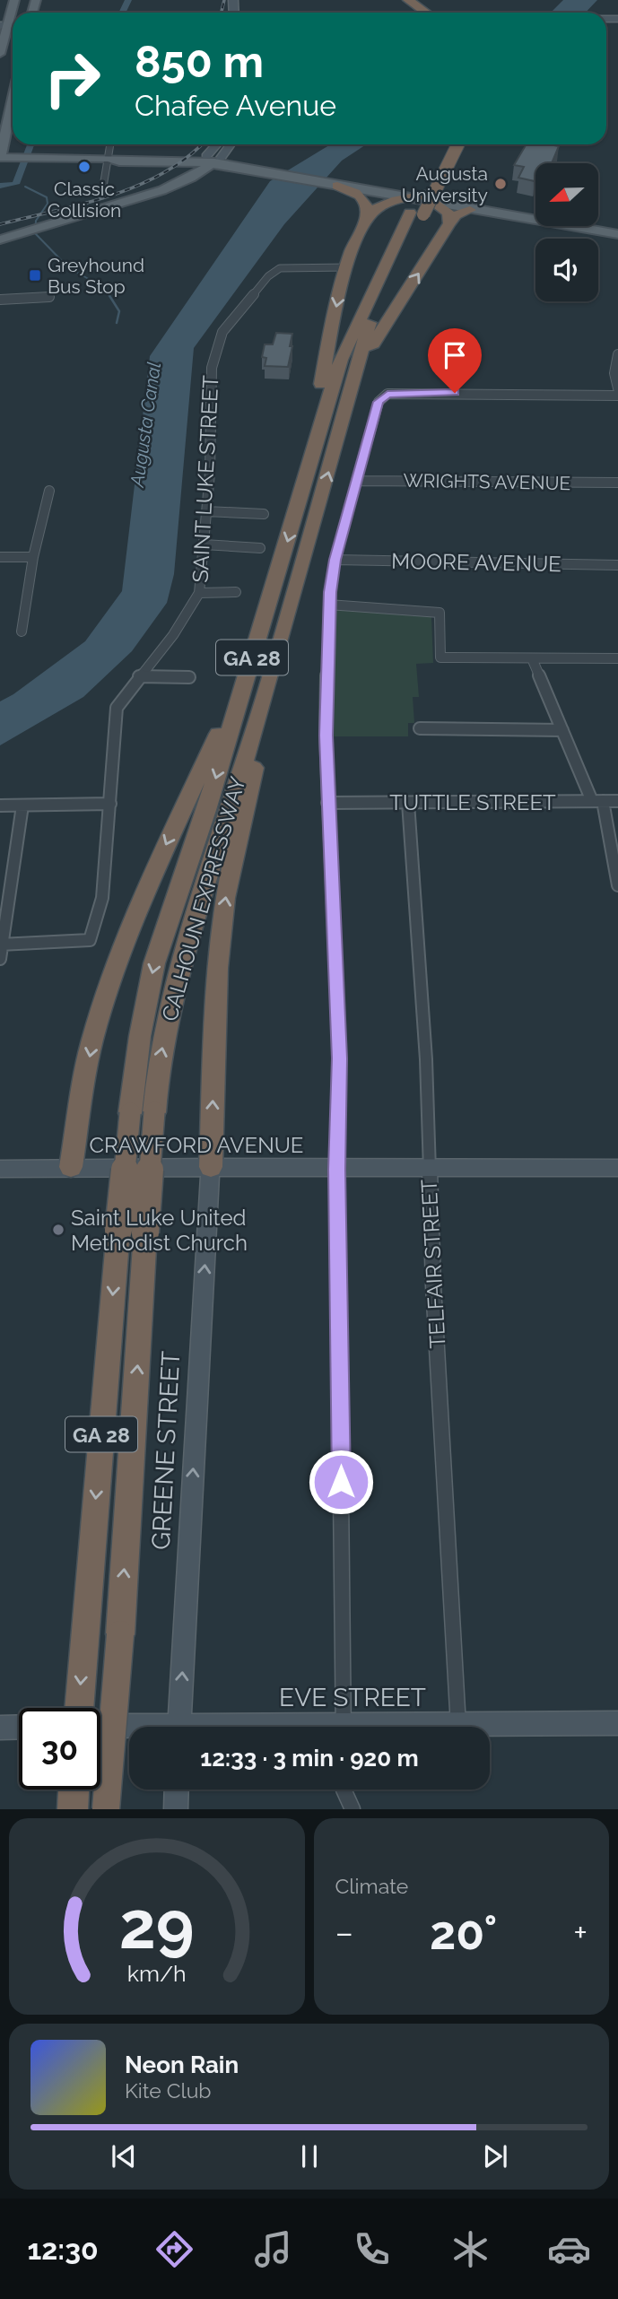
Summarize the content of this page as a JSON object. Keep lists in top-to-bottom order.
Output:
{
  "streets": {
    "highway": ["GA 28", "CALHOUN EXPRESSWAY"],
    "street": [
      "SAINT LUKE STREET",
      "WRIGHTS AVENUE",
      "MOORE AVENUE",
      "TUTTLE STREET",
      "CRAWFORD AVENUE",
      "TELFAIR STREET",
      "GREENE STREET",
      "EVE STREET"
    ]
  },
  "crossings": [
    ["TUTTLE STREET", "TELFAIR STREET"],
    ["CRAWFORD AVENUE", "TELFAIR STREET"],
    ["CRAWFORD AVENUE", "GREENE STREET"],
    ["TELFAIR STREET", "EVE STREET"]
  ],
  "water": ["Augusta Canal"],
  "places": {
    "other": ["Classic Collision", "Augusta University", "Saint Luke United Methodist Church"],
    "transit": ["Greyhound Bus Stop"]
  },
  "north": "left",
  "page": {
    "turn": ["850 m", "Chafee Avenue"],
    "limit": "30",
    "trip": "12:33 · 3 min · 920 m",
    "tile": "Climate",
    "heat": ["−", "20°", "+"],
    "song": ["Neon Rain", "Kite Club"],
    "tabs": "12:30",
    "gauge": ["29", "km/h"]
  }
}
